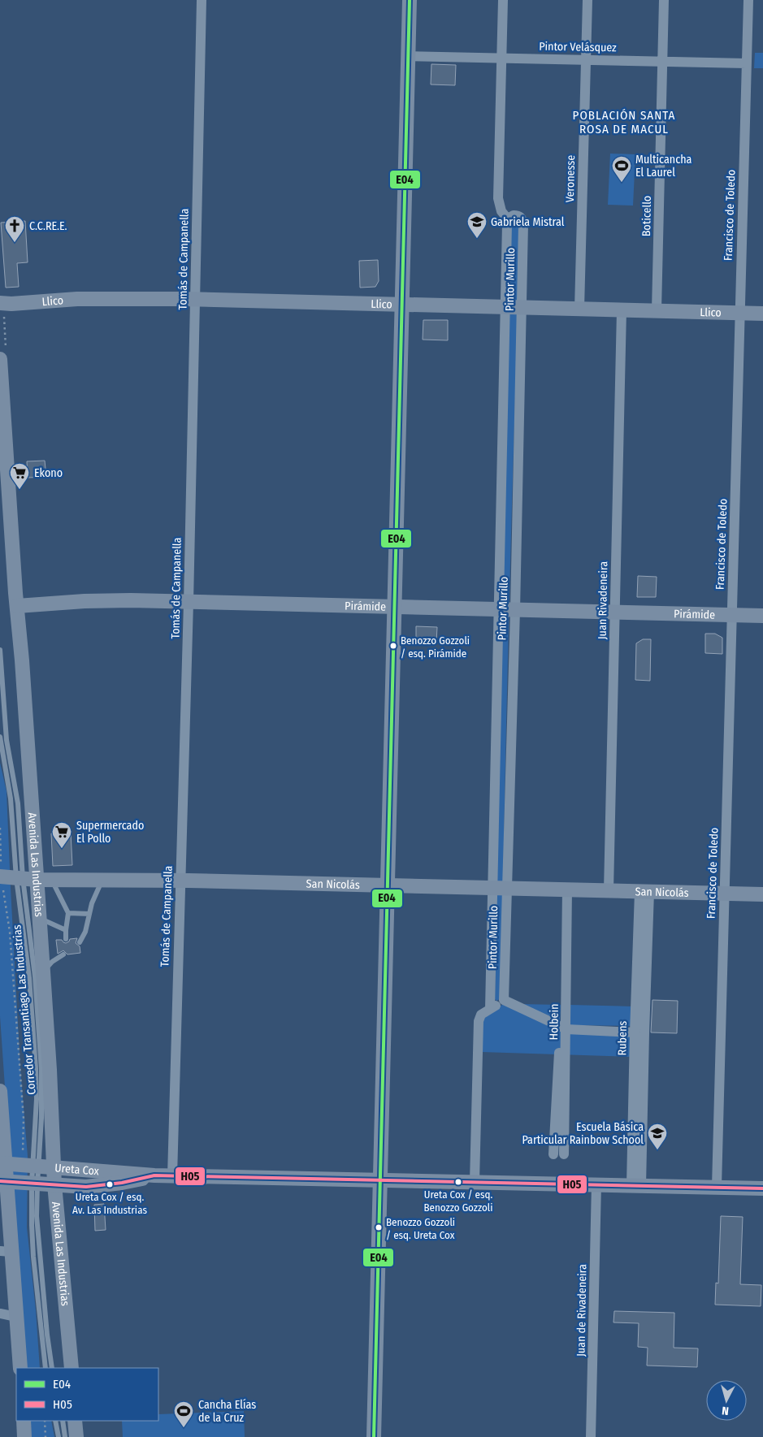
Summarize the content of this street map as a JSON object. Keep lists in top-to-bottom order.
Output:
{
  "streets": {
    "street": [
      "Pintor Velásquez",
      "Veronesse",
      "Francisco de Toledo",
      "Boticello",
      "Tomás de Campanella",
      "Pintor Murillo",
      "Llico",
      "Juan Rivadeneira",
      "Pirámide",
      "Avenida Las Industrias",
      "San Nicolás",
      "Holbein",
      "Rubens",
      "Ureta Cox",
      "Juan de Rivadeneira"
    ],
    "lane": ["Corredor Transantiago Las Industrias"]
  },
  "crossings": [
    ["Pintor Velásquez", "Veronesse"],
    ["Pintor Velásquez", "Francisco de Toledo"],
    ["Pintor Velásquez", "Boticello"],
    ["Veronesse", "Llico"],
    ["Francisco de Toledo", "Llico"],
    ["Francisco de Toledo", "Pirámide"],
    ["Francisco de Toledo", "San Nicolás"],
    ["Francisco de Toledo", "Ureta Cox"],
    ["Boticello", "Llico"],
    ["Tomás de Campanella", "Llico"],
    ["Tomás de Campanella", "Pirámide"],
    ["Tomás de Campanella", "San Nicolás"],
    ["Tomás de Campanella", "Ureta Cox"],
    ["Pintor Murillo", "Llico"],
    ["Pintor Murillo", "Pirámide"],
    ["Pintor Murillo", "San Nicolás"],
    ["Llico", "Juan Rivadeneira"],
    ["Juan Rivadeneira", "Pirámide"],
    ["Juan Rivadeneira", "San Nicolás"],
    ["Pirámide", "Avenida Las Industrias"],
    ["Avenida Las Industrias", "San Nicolás"],
    ["Avenida Las Industrias", "Corredor Transantiago Las Industrias"],
    ["Avenida Las Industrias", "Ureta Cox"],
    ["San Nicolás", "Corredor Transantiago Las Industrias"],
    ["San Nicolás", "Holbein"],
    ["San Nicolás", "Rubens"],
    ["Corredor Transantiago Las Industrias", "Ureta Cox"],
    ["Rubens", "Ureta Cox"],
    ["Ureta Cox", "Juan de Rivadeneira"]
  ],
  "districts": ["POBLACIÓN SANTA ROSA DE MACUL"],
  "places": {
    "sports": ["Multicancha El Laurel", "Cancha Elías de la Cruz"],
    "school or university": ["Gabriela Mistral", "Escuela Básica Particular Rainbow School"],
    "church": ["C.C.RE.E."],
    "supermarket": ["Ekono", "Supermercado El Pollo"],
    "other": [
      "Benozzo Gozzoli / esq. Pirámide",
      "Ureta Cox / esq. Benozzo Gozzoli",
      "Ureta Cox / esq. Av. Las Industrias",
      "Benozzo Gozzoli / esq. Ureta Cox"
    ]
  },
  "lines": ["transit line E04", "transit line H05"],
  "legend": ["E04", "H05"],
  "north": "bottom"
}
